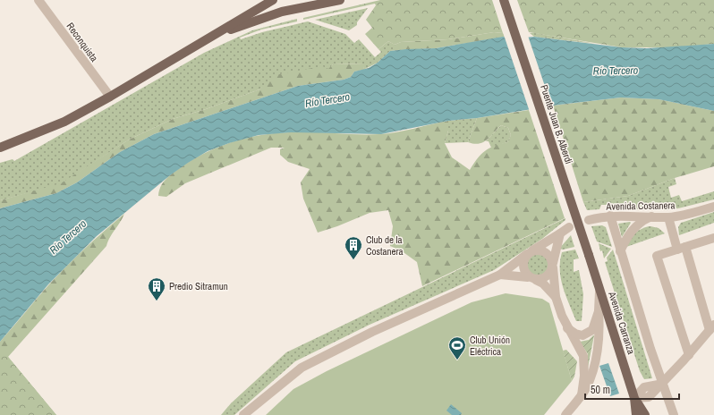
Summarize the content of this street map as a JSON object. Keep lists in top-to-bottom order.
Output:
{
  "streets": {
    "main road": ["Puente Juan B. Alberdi", "Avenida Carranza"],
    "street": ["Reconquista", "Avenida Costanera"]
  },
  "crossings": [
    ["Puente Juan B. Alberdi", "Avenida Carranza"]
  ],
  "water": ["Río Tercero"],
  "places": {
    "building": ["Club de la Costanera", "Predio Sitramun"],
    "sports": ["Club Unión Eléctrica"]
  },
  "scale_bar": "50 m"
}
